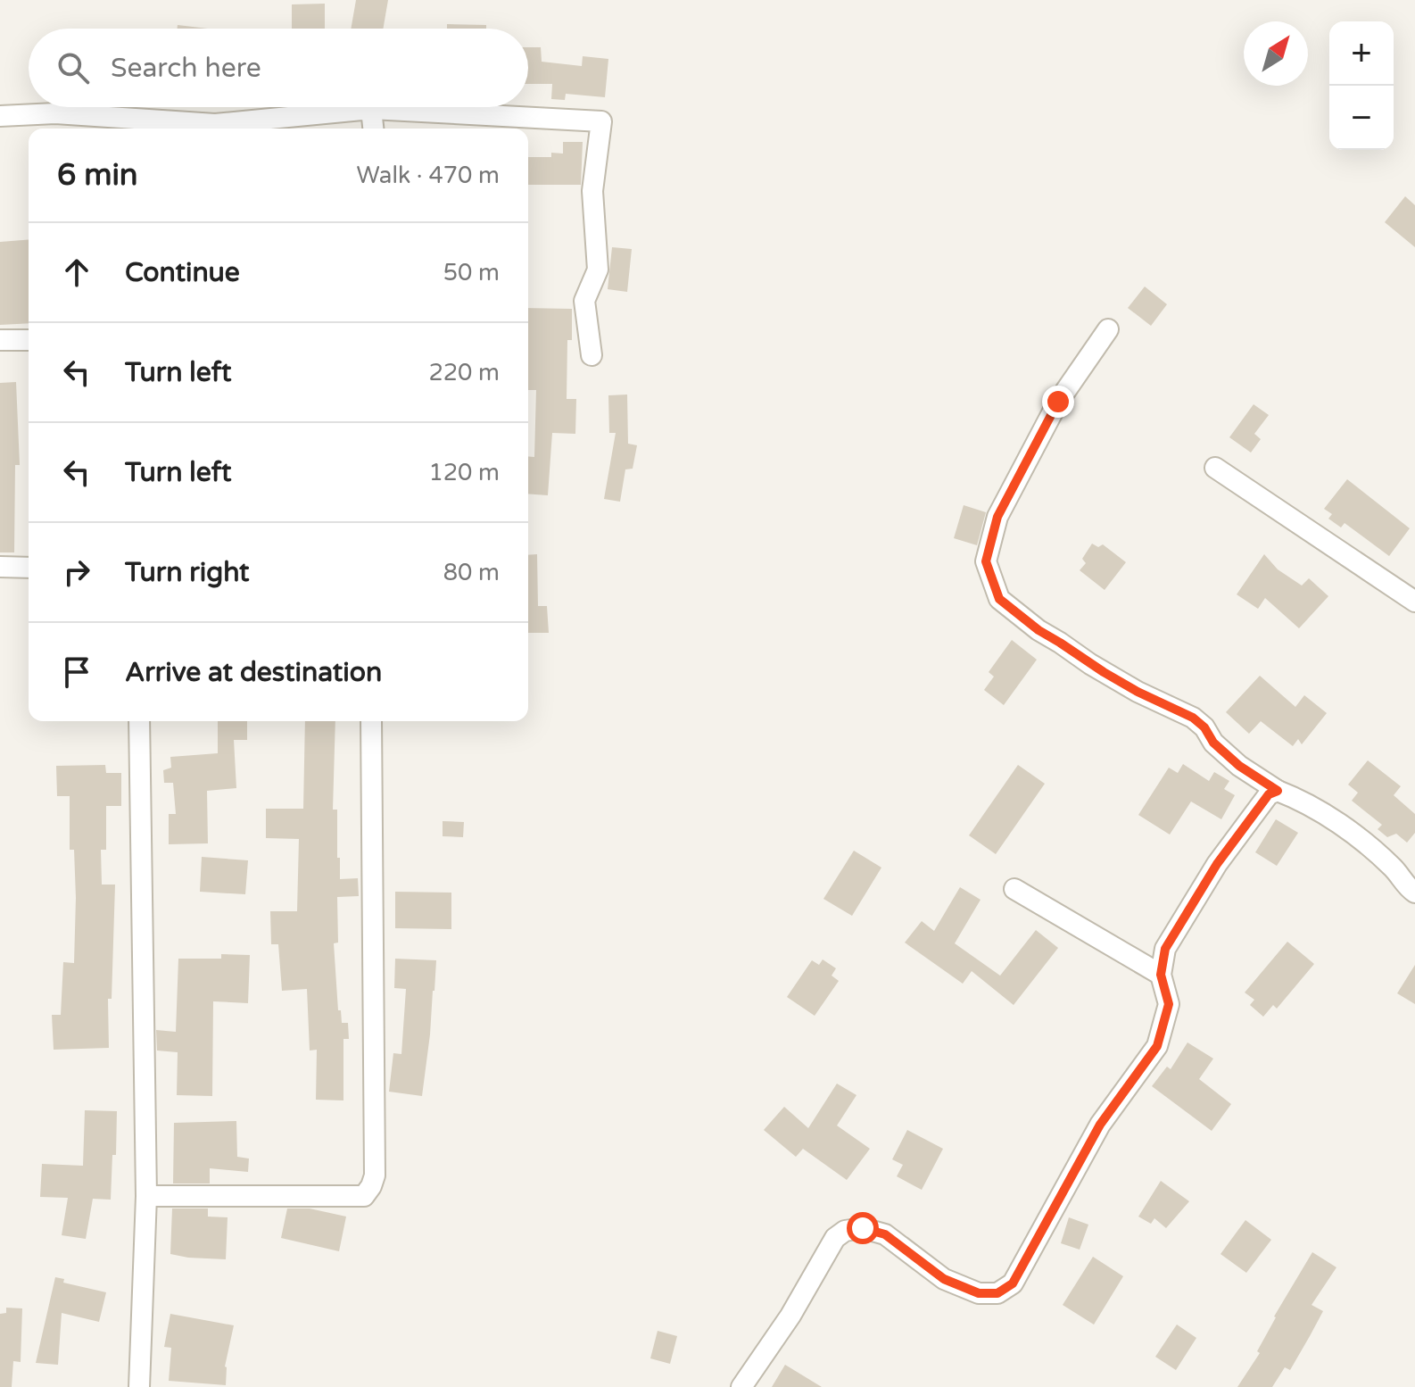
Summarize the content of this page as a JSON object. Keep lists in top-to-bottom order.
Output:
{
  "north": "top right",
  "page": {
    "map_buttons": ["+", "−"],
    "search": "Search here",
    "heading": ["6 min", "Walk · 470 m"],
    "list": [
      ["Continue", "50 m"],
      ["Turn left", "220 m"],
      ["Turn left", "120 m"],
      ["Turn right", "80 m"],
      "Arrive at destination"
    ]
  }
}
